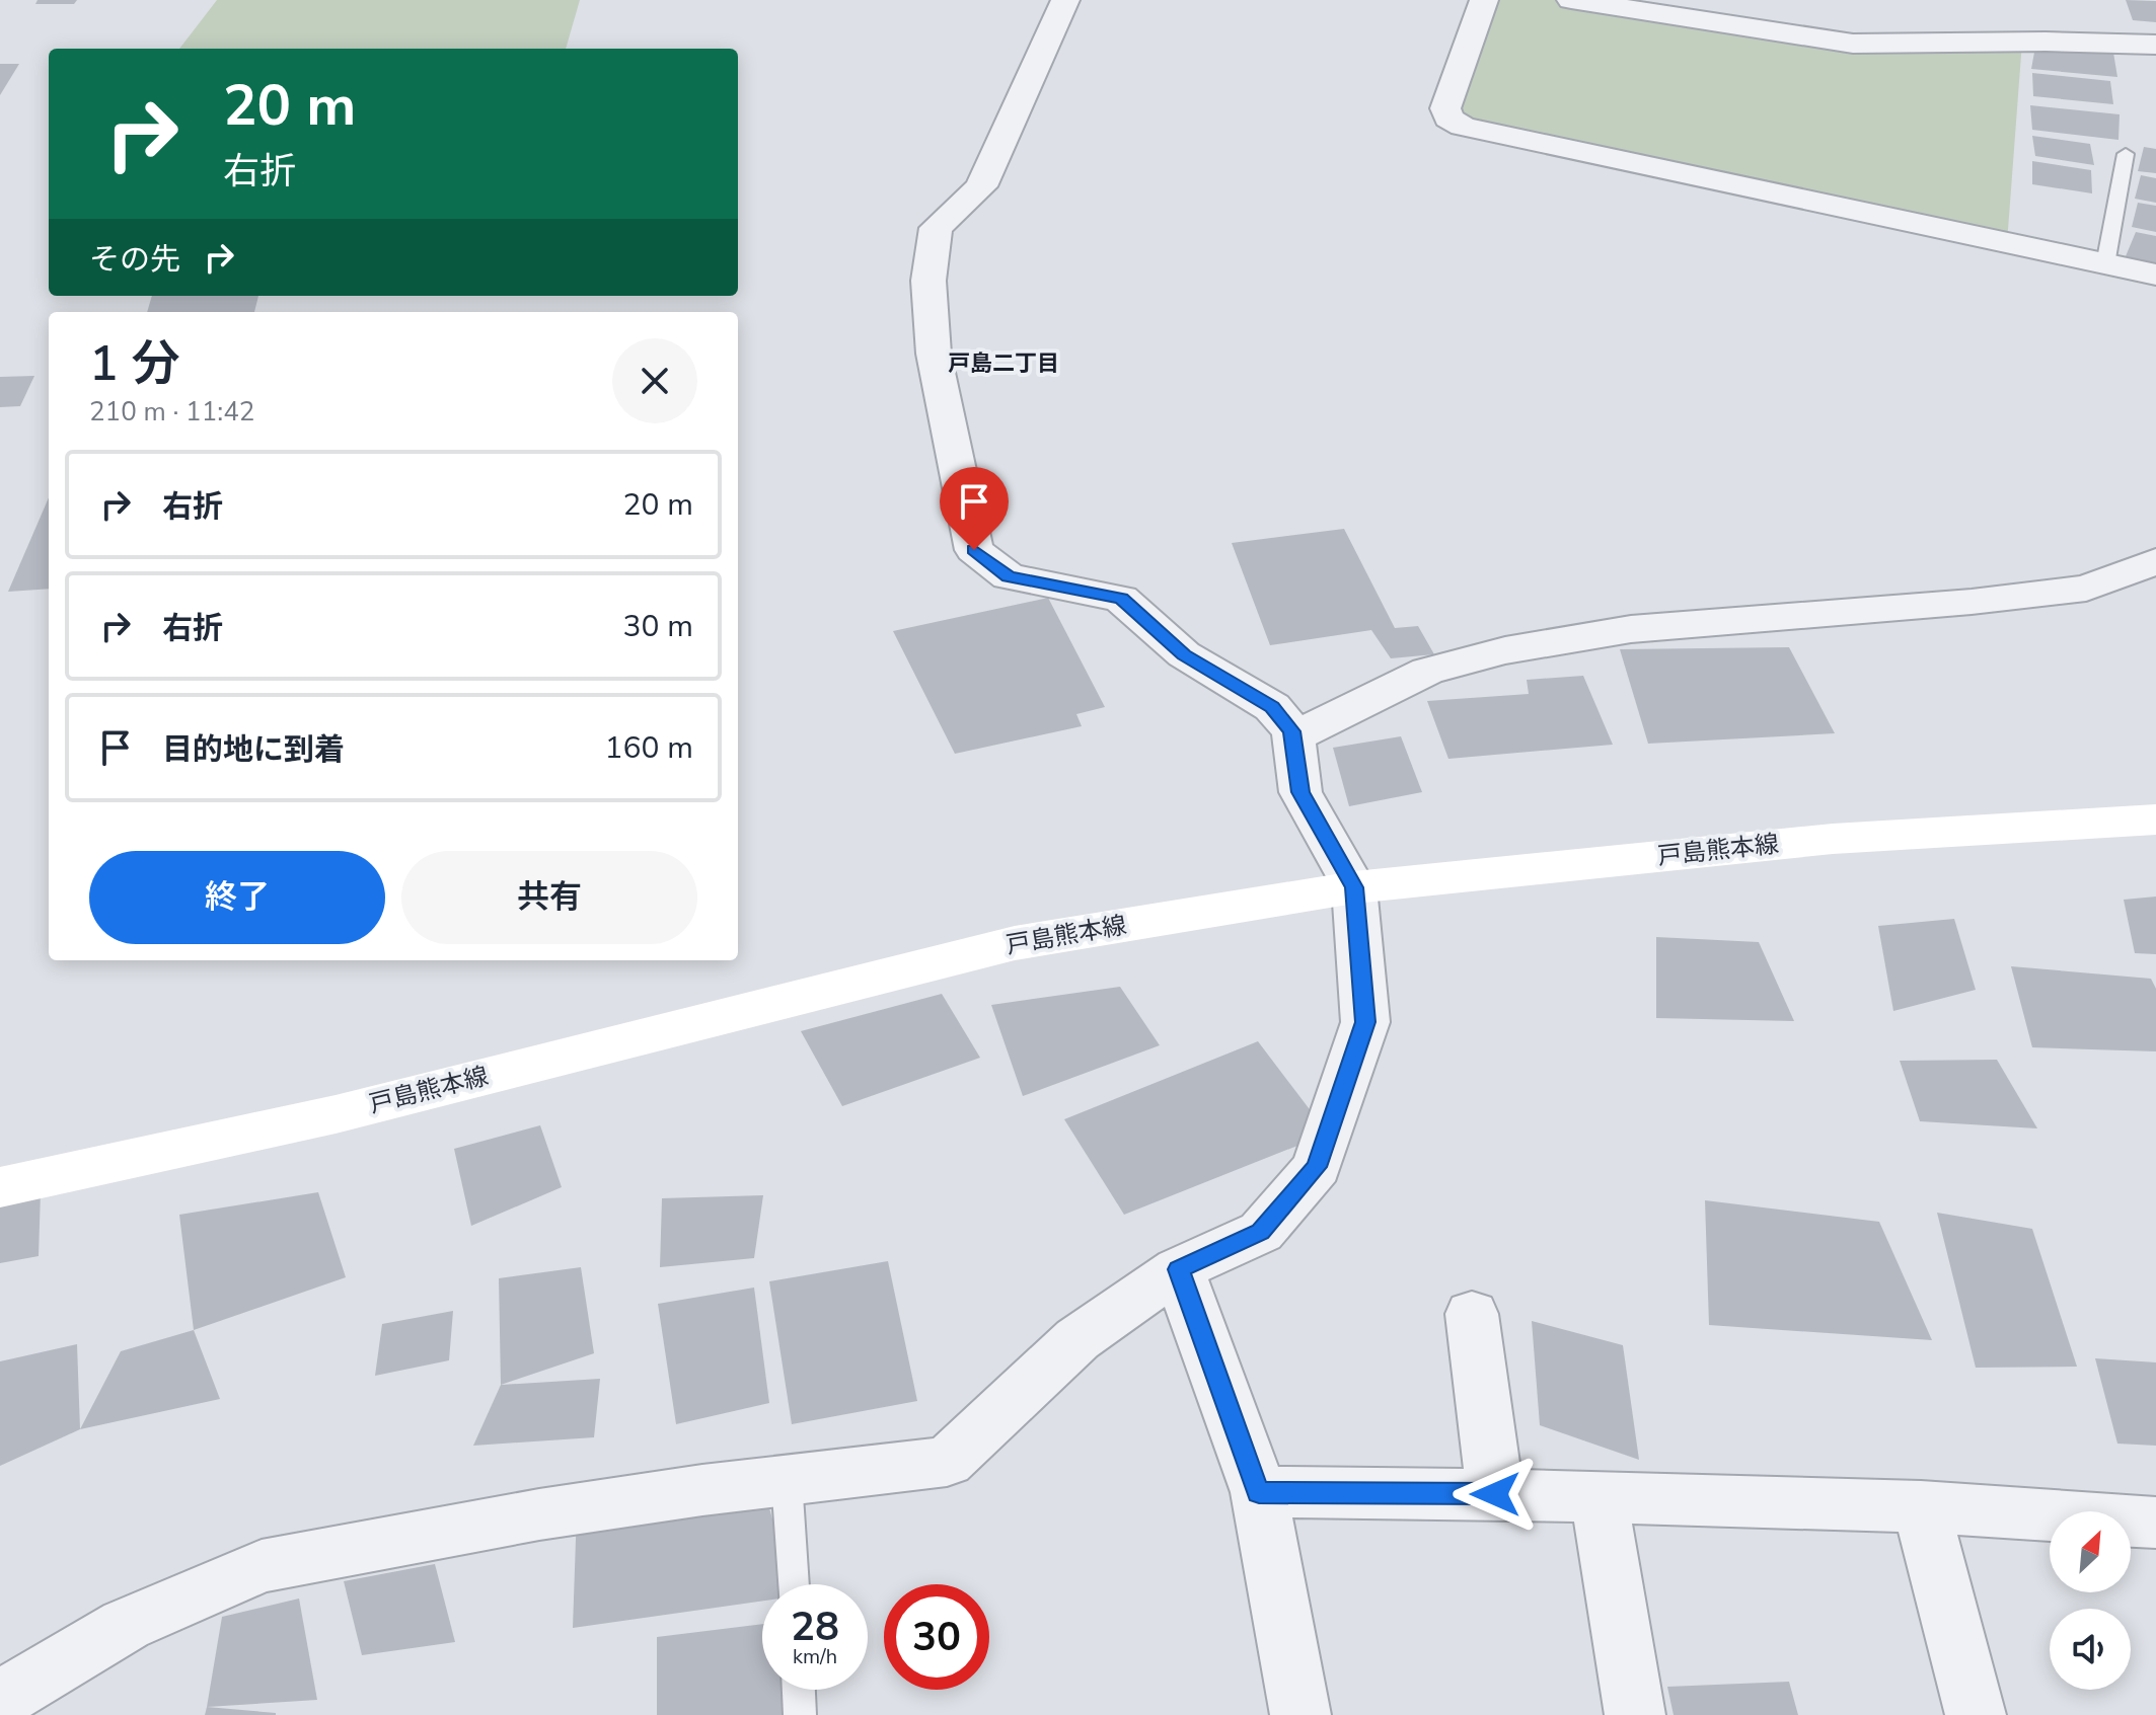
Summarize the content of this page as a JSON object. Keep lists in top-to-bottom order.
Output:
{
  "streets": {
    "main road": ["戸島熊本線"]
  },
  "districts": ["戸島二丁目"],
  "north": "top right",
  "page": {
    "turn": ["20 m", "右折"],
    "then": "その先",
    "heading": ["1 分", "210 m · 11:42"],
    "list": [
      {
        "name": "右折",
        "value": "20 m"
      },
      {
        "name": "右折",
        "value": "30 m"
      },
      {
        "name": "目的地に到着",
        "value": "160 m"
      }
    ],
    "buttons": ["終了", "共有"],
    "speed": "28 km/h",
    "limit": "30"
  }
}
